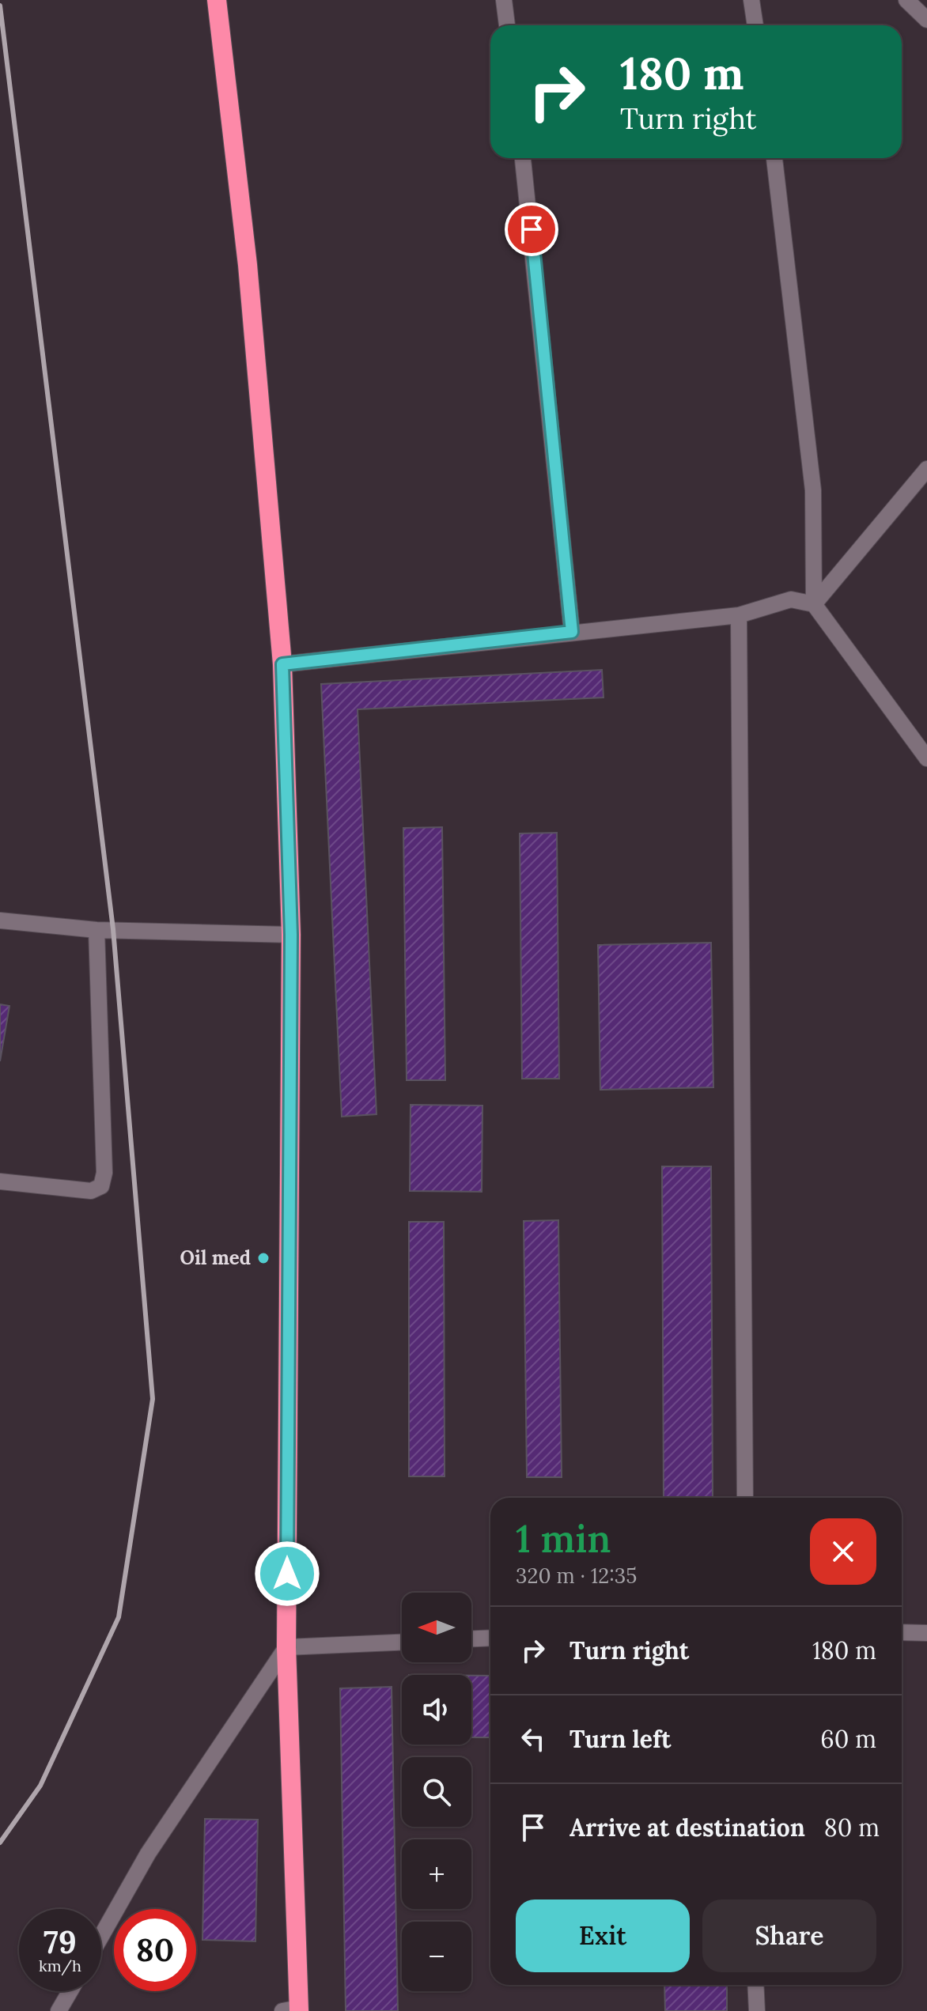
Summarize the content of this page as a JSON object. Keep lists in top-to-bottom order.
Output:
{
  "places": ["Oil med"],
  "north": "left",
  "page": {
    "turn": ["180 m", "Turn right"],
    "heading": ["1 min", "320 m · 12:35"],
    "map_buttons": ["+", "−"],
    "list": [
      {
        "name": "Turn right",
        "value": "180 m"
      },
      {
        "name": "Turn left",
        "value": "60 m"
      },
      {
        "name": "Arrive at destination",
        "value": "80 m"
      }
    ],
    "buttons": ["Exit", "Share"],
    "speed": "79 km/h",
    "limit": "80"
  }
}
